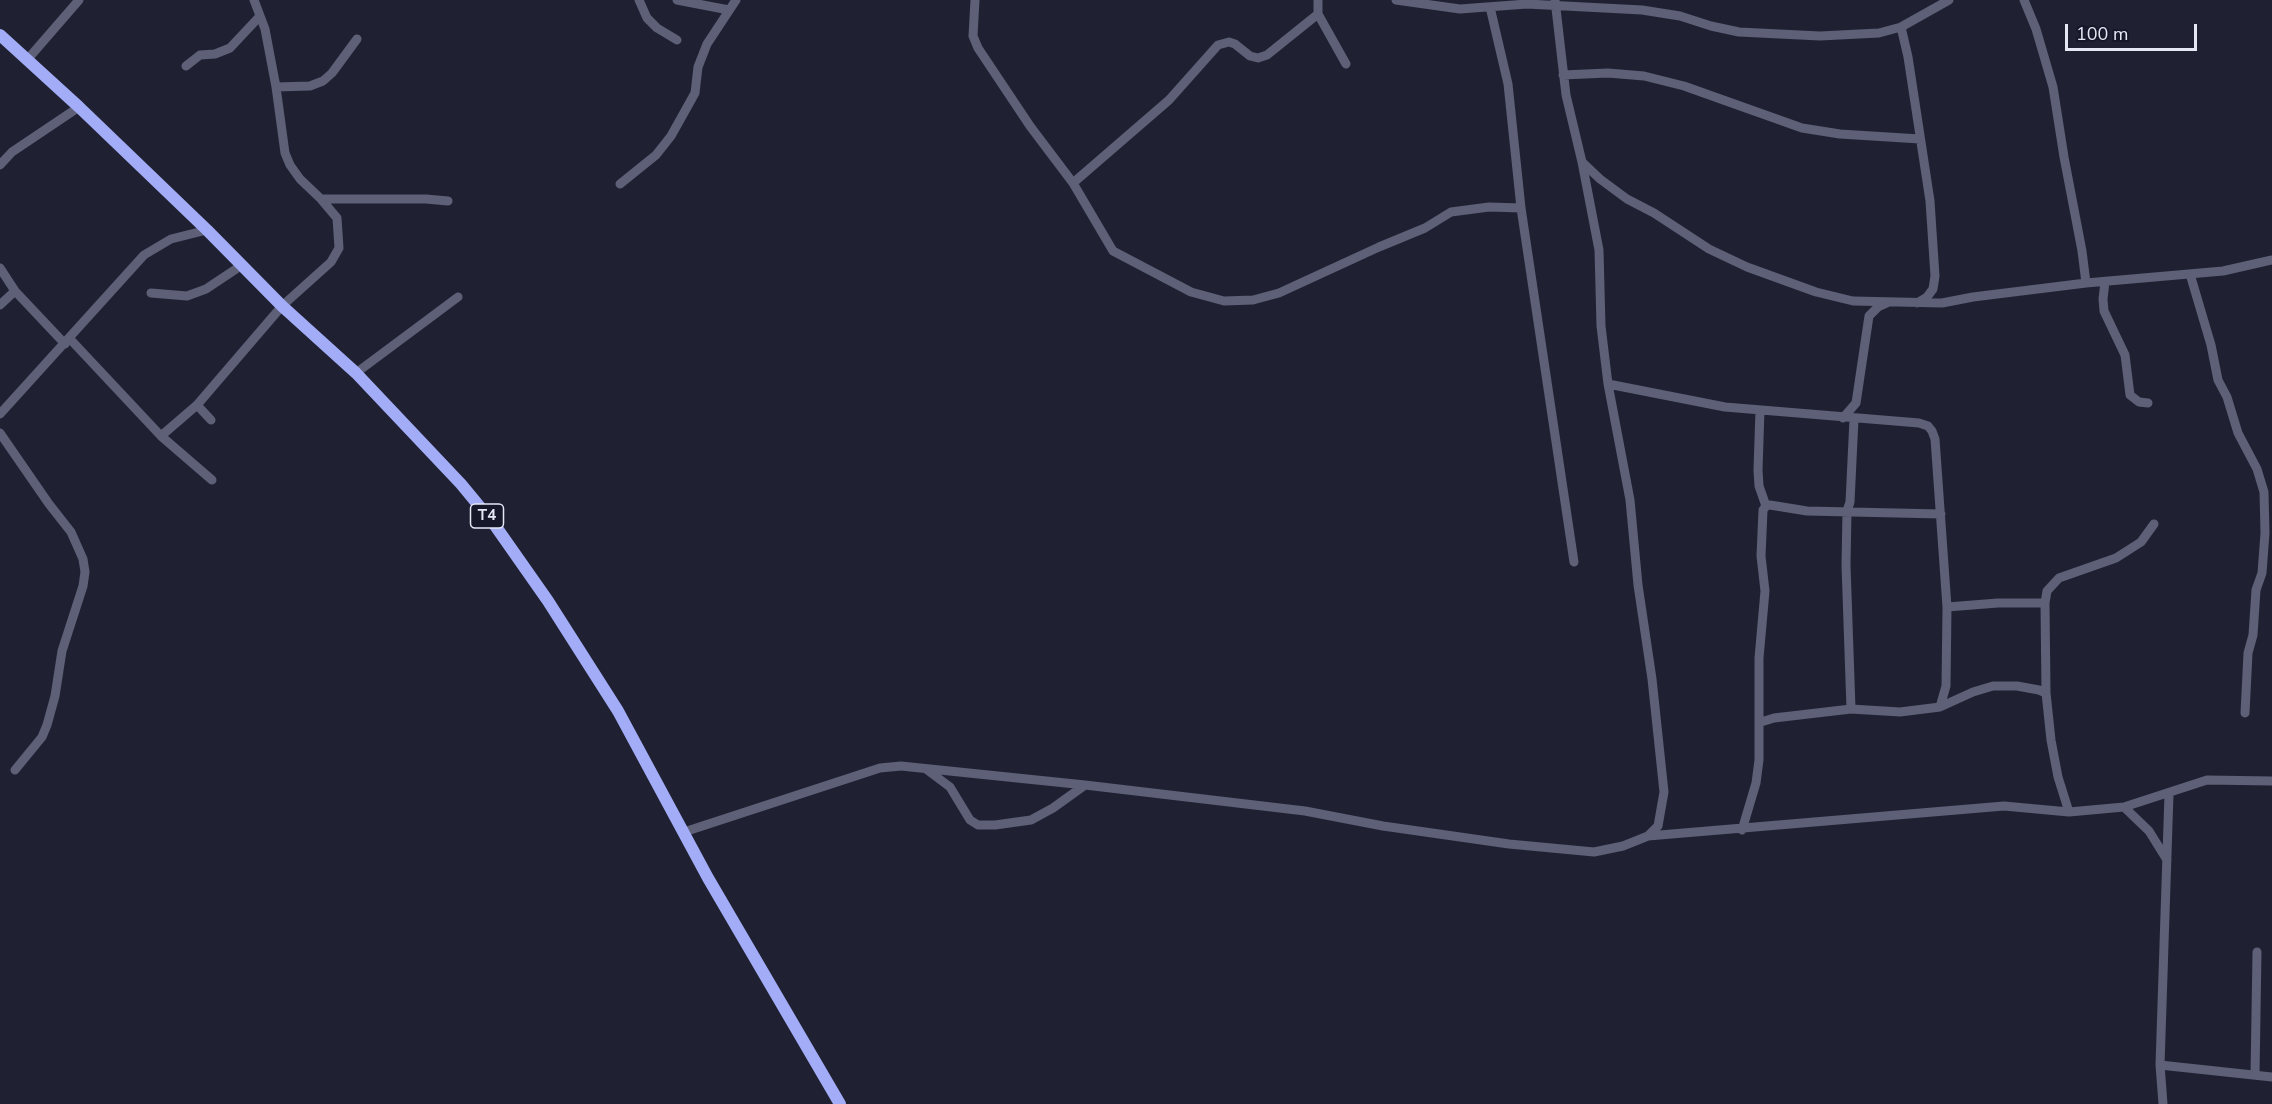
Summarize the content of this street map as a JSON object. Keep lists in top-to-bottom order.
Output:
{
  "streets": {
    "highway": ["T4"]
  },
  "scale_bar": "100 m"
}
